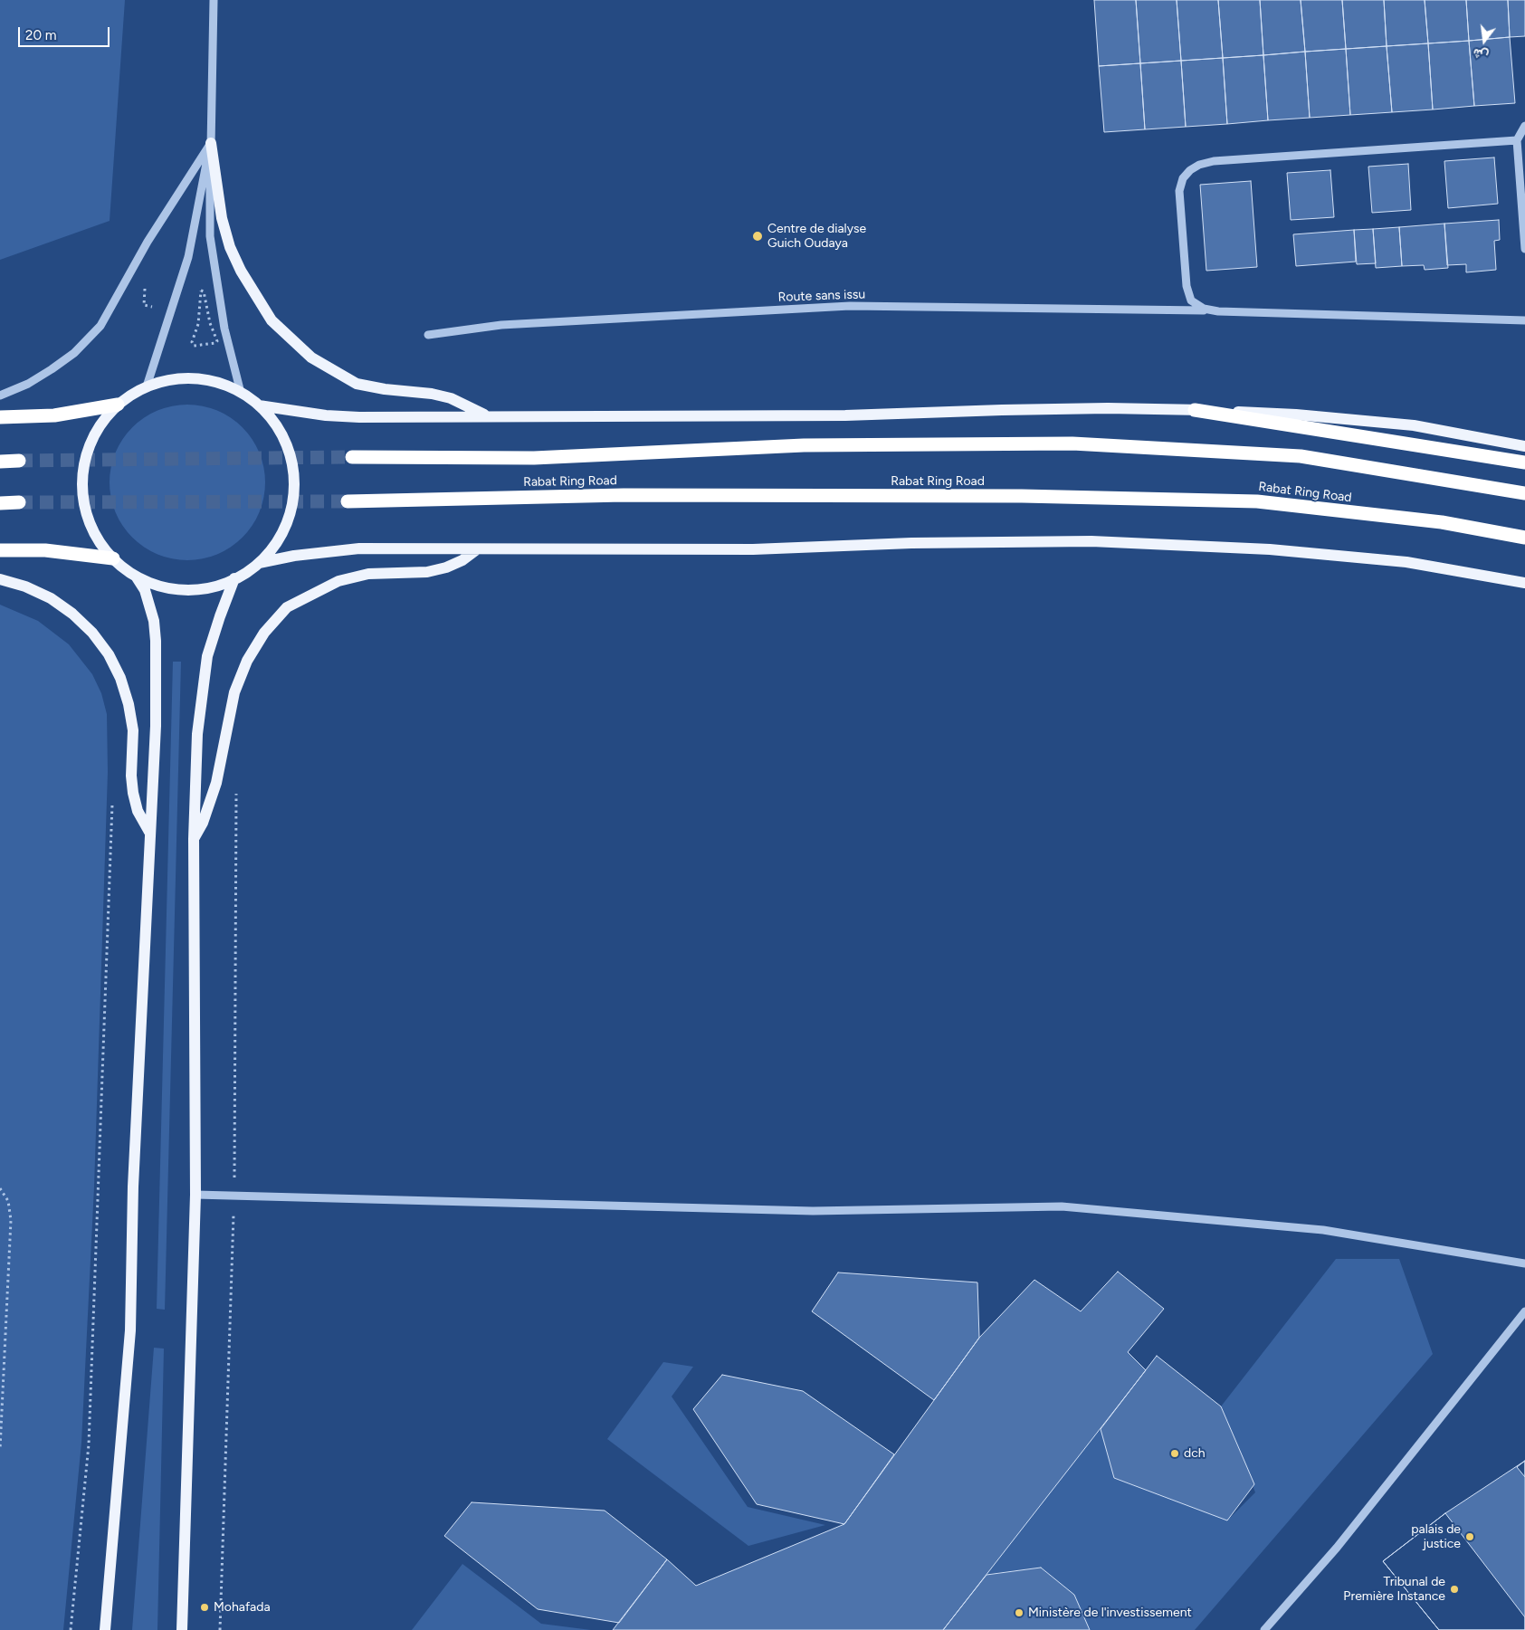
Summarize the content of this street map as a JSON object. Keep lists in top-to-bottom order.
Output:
{
  "streets": {
    "highway": ["Rabat Ring Road"],
    "street": ["Route sans issu"]
  },
  "places": [
    "Centre de dialyse Guich Oudaya",
    "dch",
    "palais de justice",
    "Tribunal de Première Instance",
    "Mohafada",
    "Ministère de l'investissement"
  ],
  "scale_bar": "20 m",
  "north": "bottom"
}
